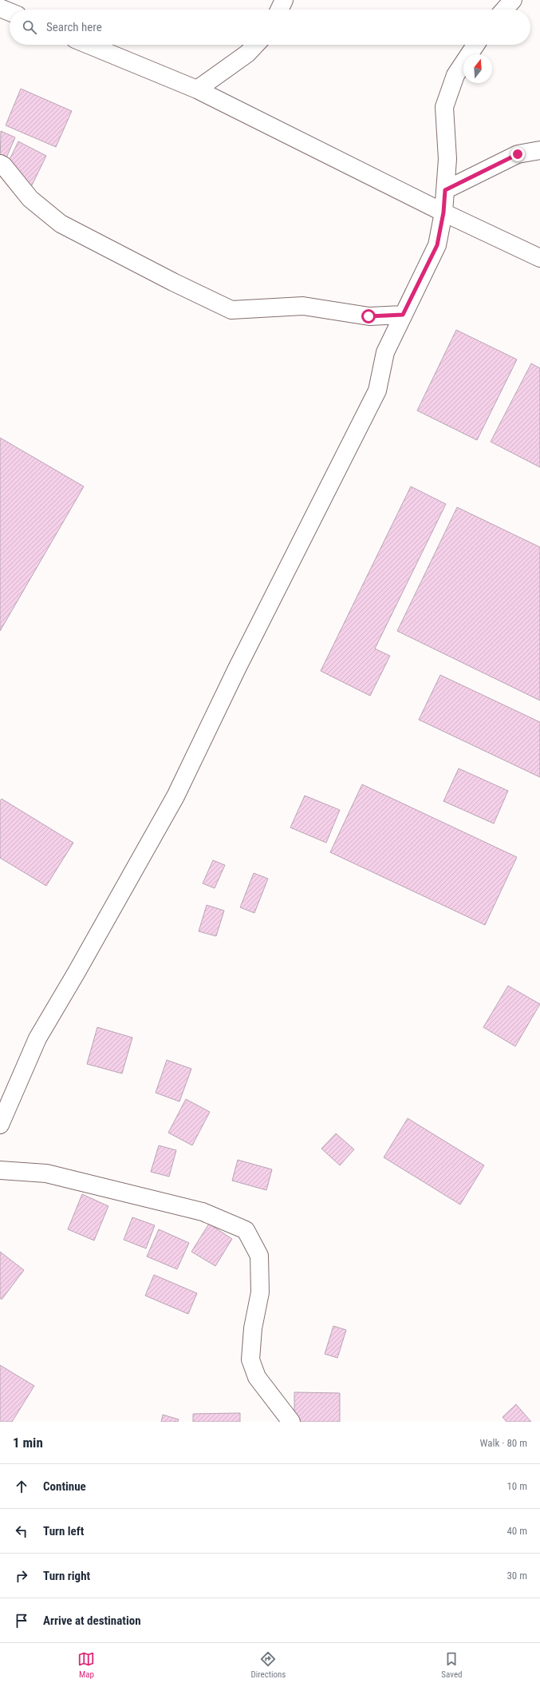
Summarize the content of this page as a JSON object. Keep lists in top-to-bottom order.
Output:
{
  "north": "top",
  "page": {
    "search": "Search here",
    "heading": ["1 min", "Walk · 80 m"],
    "list": [
      ["Continue", "10 m"],
      ["Turn left", "40 m"],
      ["Turn right", "30 m"],
      "Arrive at destination"
    ],
    "nav": ["Map", "Directions", "Saved"]
  }
}
